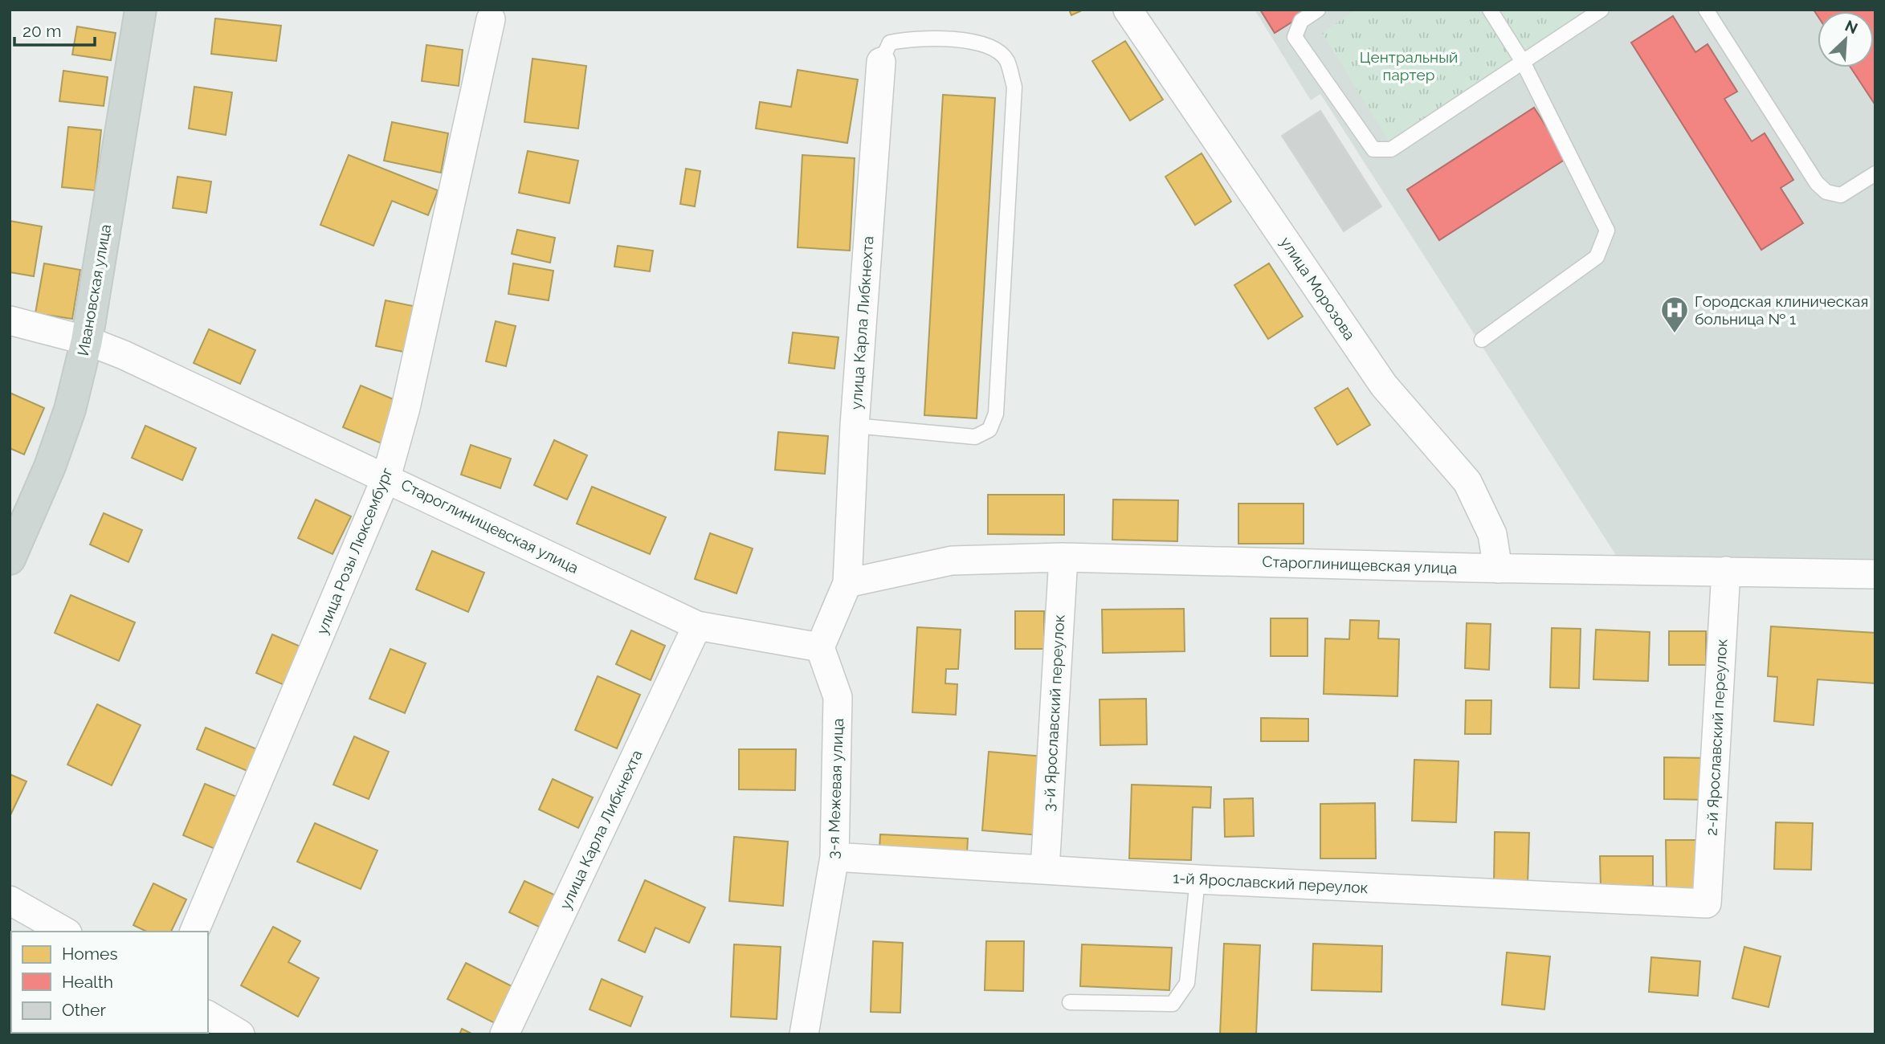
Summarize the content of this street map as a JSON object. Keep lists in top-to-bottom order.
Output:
{
  "streets": {
    "main road": ["Ивановская улица"],
    "street": [
      "улица Морозова",
      "улица Карла Либкнехта",
      "Староглинищевская улица",
      "улица Розы Люксембург",
      "3-й Ярославский переулок",
      "2-й Ярославский переулок",
      "3-я Межевая улица",
      "1-й Ярославский переулок"
    ]
  },
  "crossings": [
    ["улица Морозова", "Староглинищевская улица"],
    ["Ивановская улица", "Староглинищевская улица"],
    ["улица Карла Либкнехта", "Староглинищевская улица"],
    ["Староглинищевская улица", "улица Розы Люксембург"],
    ["Староглинищевская улица", "3-й Ярославский переулок"],
    ["Староглинищевская улица", "2-й Ярославский переулок"],
    ["Староглинищевская улица", "3-я Межевая улица"],
    ["3-й Ярославский переулок", "1-й Ярославский переулок"],
    ["2-й Ярославский переулок", "1-й Ярославский переулок"],
    ["3-я Межевая улица", "1-й Ярославский переулок"]
  ],
  "parks": ["Центральный партер"],
  "places": {
    "hospital": ["Городская клиническая больница № 1"]
  },
  "legend": ["Homes", "Health", "Other"],
  "scale_bar": "20 m",
  "north": "top right"
}
